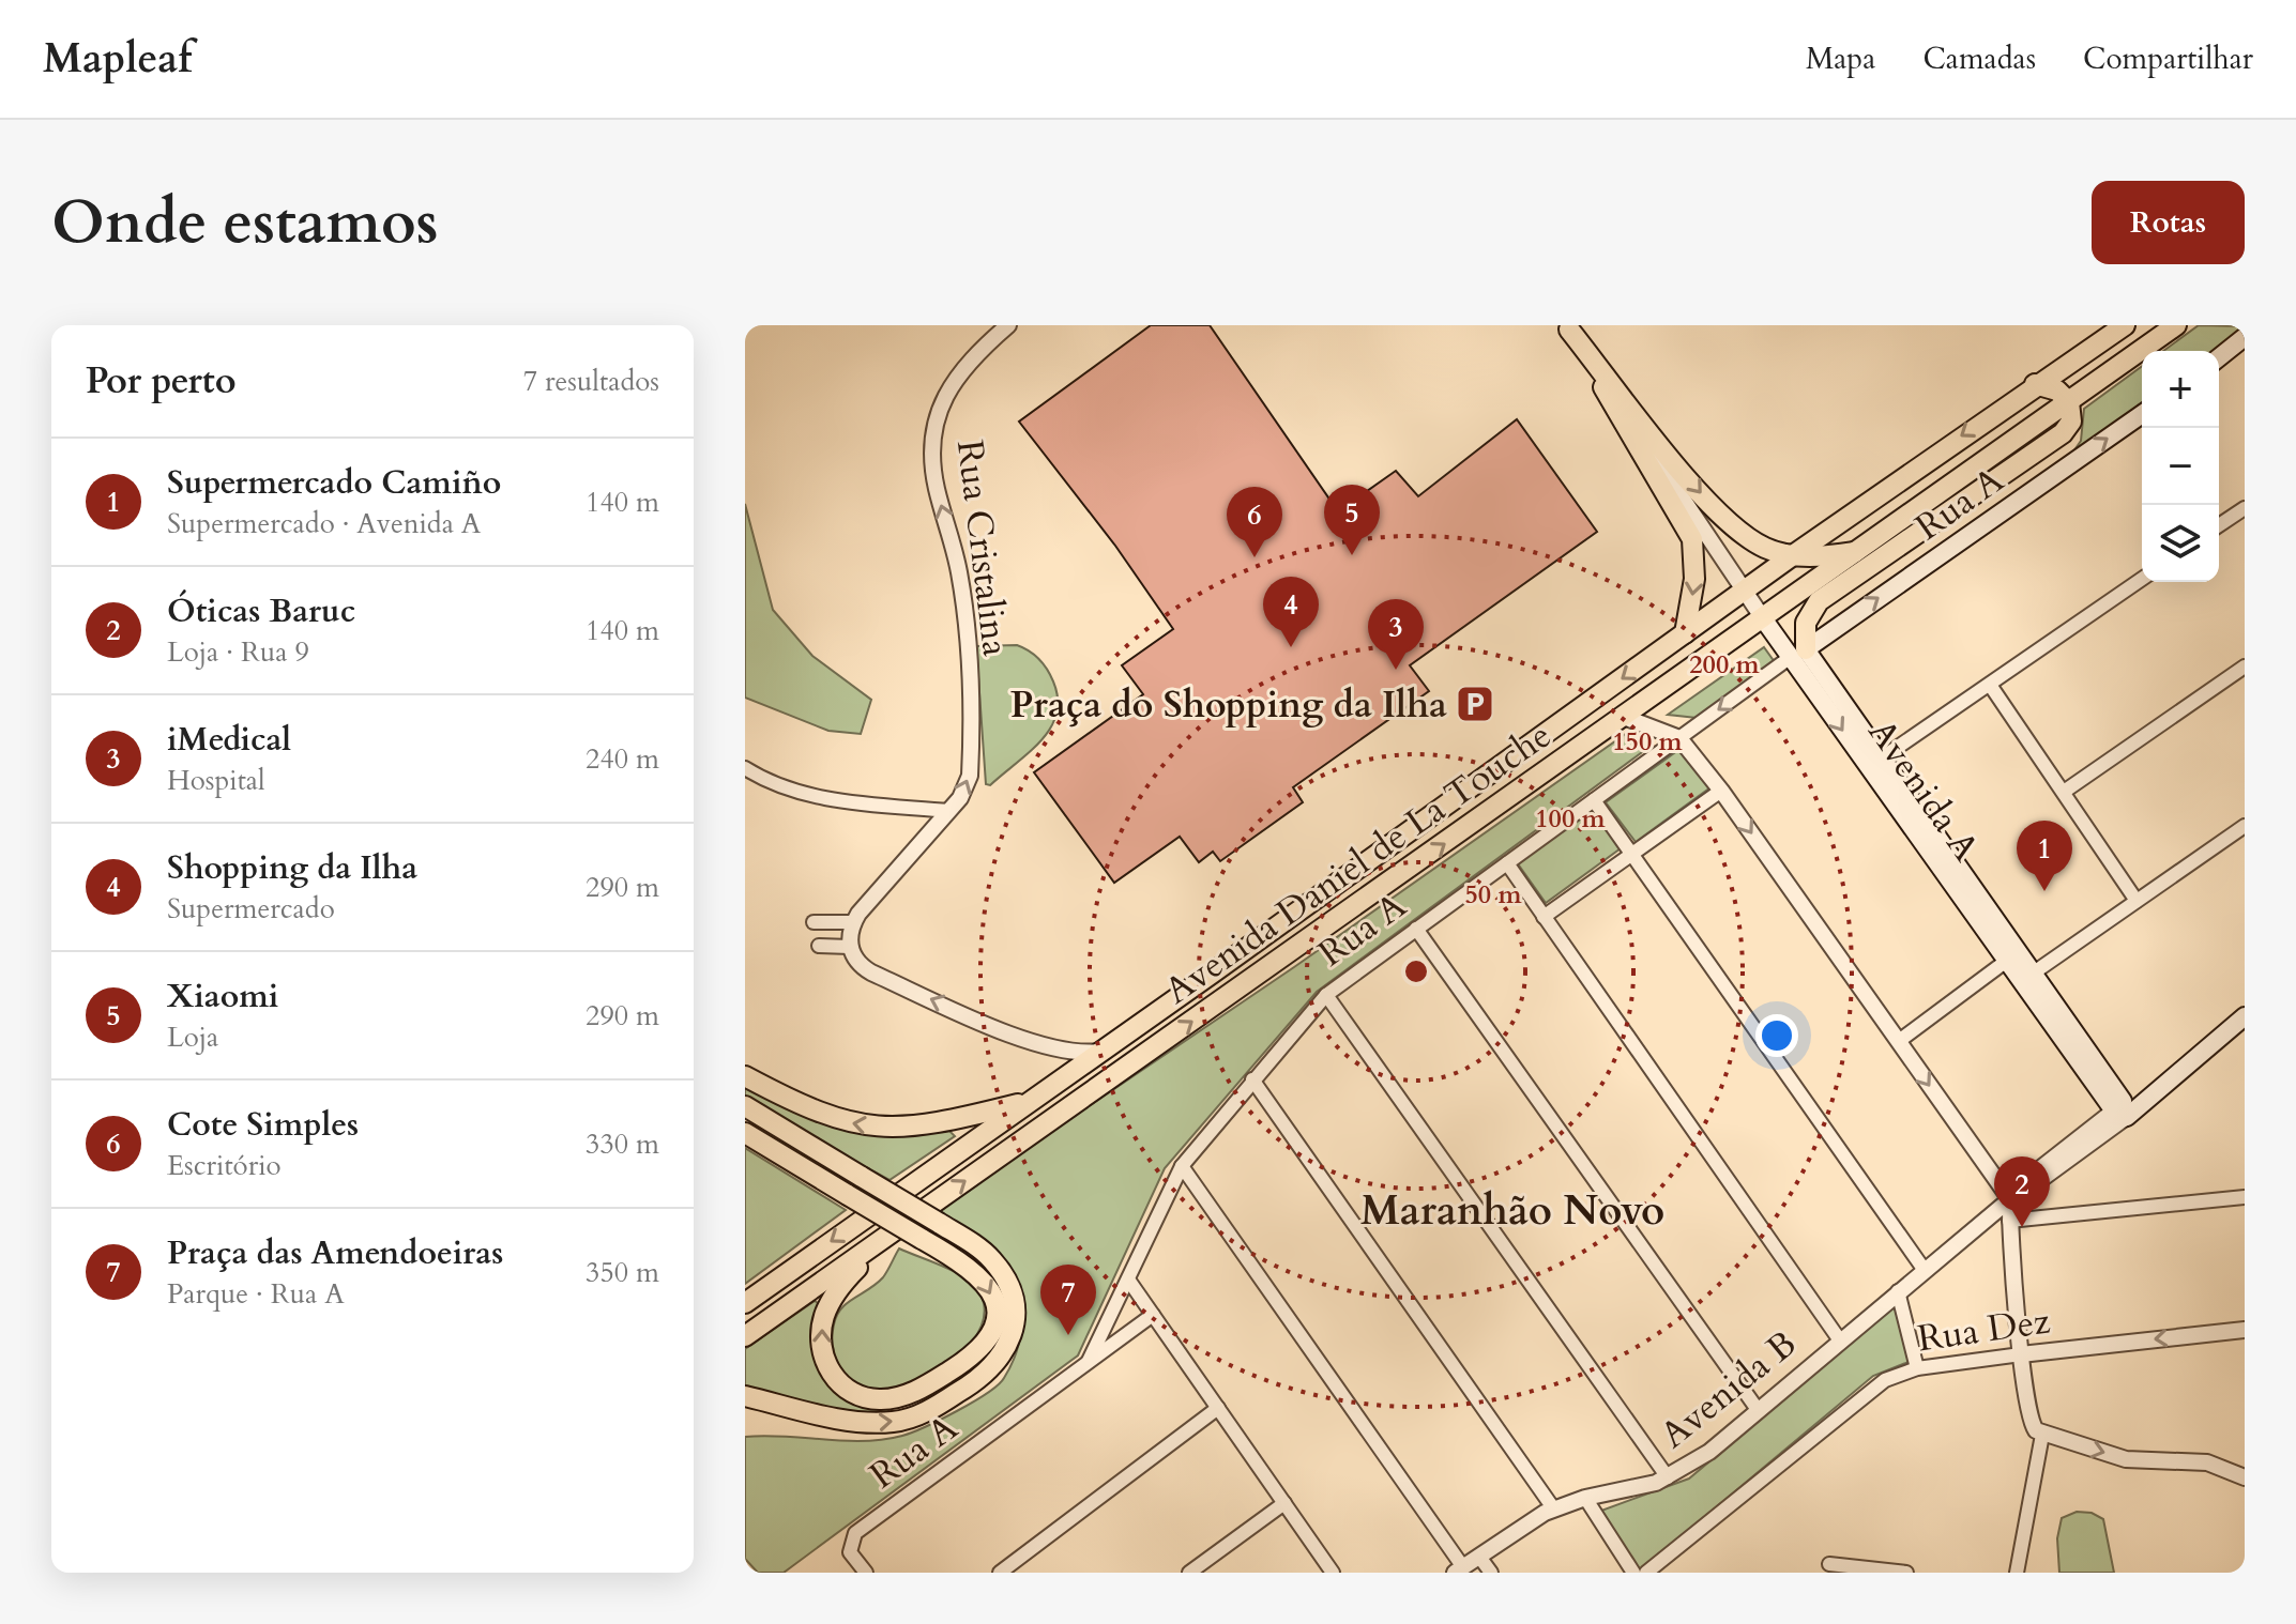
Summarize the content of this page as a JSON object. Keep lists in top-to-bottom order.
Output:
{
  "streets": {
    "main road": ["Rua A", "Avenida A", "Avenida Daniel de La Touche"],
    "street": ["Rua Cristalina", "Rua Dez", "Avenida B"]
  },
  "crossings": [
    ["Rua A", "Avenida A"],
    ["Avenida A", "Avenida Daniel de La Touche"],
    ["Avenida A", "Avenida B"]
  ],
  "one_way": ["Rua Cristalina"],
  "districts": ["Maranhão Novo"],
  "places": {
    "parking": ["Praça do Shopping da Ilha"]
  },
  "page": {
    "header": "Mapleaf",
    "nav": ["Mapa", "Camadas", "Compartilhar"],
    "buttons": "Rotas",
    "title": "Onde estamos",
    "heading": ["Por perto", "7 resultados"],
    "map_buttons": ["+", "−"],
    "list": [
      {
        "mark": "1",
        "name": "Supermercado Camiño",
        "note": "Supermercado · Avenida A",
        "value": "140 m"
      },
      {
        "mark": "2",
        "name": "Óticas Baruc",
        "note": "Loja · Rua 9",
        "value": "140 m"
      },
      {
        "mark": "3",
        "name": "iMedical",
        "note": "Hospital",
        "value": "240 m"
      },
      {
        "mark": "4",
        "name": "Shopping da Ilha",
        "note": "Supermercado",
        "value": "290 m"
      },
      {
        "mark": "5",
        "name": "Xiaomi",
        "note": "Loja",
        "value": "290 m"
      },
      {
        "mark": "6",
        "name": "Cote Simples",
        "note": "Escritório",
        "value": "330 m"
      },
      {
        "mark": "7",
        "name": "Praça das Amendoeiras",
        "note": "Parque · Rua A",
        "value": "350 m"
      }
    ],
    "pins": [
      "5",
      "6",
      "4",
      "3",
      "1",
      "2",
      "7"
    ]
  },
  "rings": [
    "200 m",
    "150 m",
    "100 m",
    "50 m"
  ]
}
